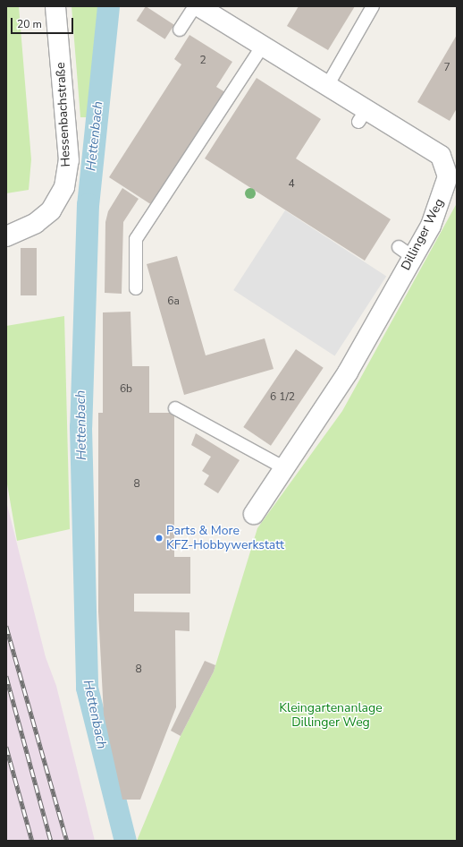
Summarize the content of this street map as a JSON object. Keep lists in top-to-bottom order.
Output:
{
  "streets": {
    "street": ["Hessenbachstraße", "Dillinger Weg"]
  },
  "water": ["Hettenbach"],
  "parks": ["Kleingartenanlage Dillinger Weg"],
  "places": ["Parts & More KFZ-Hobbywerkstatt"],
  "house_numbers": [
    "2",
    "7",
    "4",
    "6a",
    "6b",
    "6 1/2",
    "8",
    "8"
  ],
  "scale_bar": "20 m"
}
